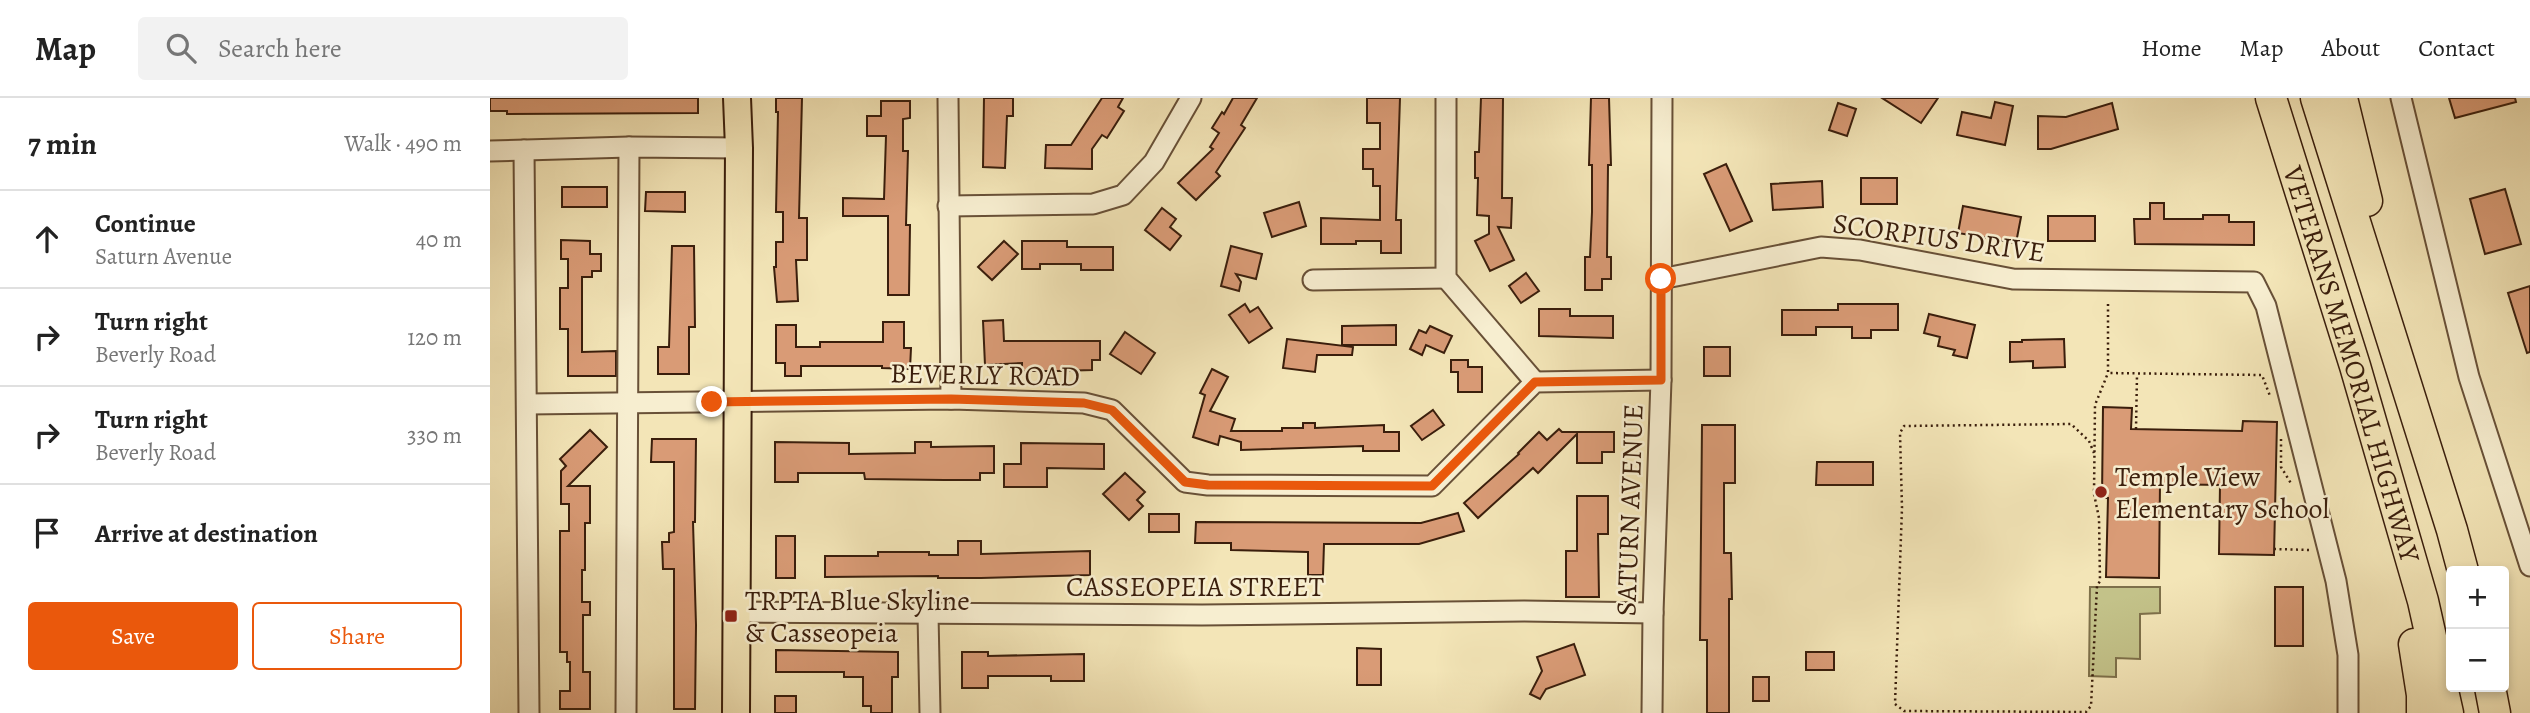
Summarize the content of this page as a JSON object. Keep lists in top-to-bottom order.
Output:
{
  "streets": {
    "highway": ["VETERANS MEMORIAL HIGHWAY"],
    "street": [
      "SCORPIUS DRIVE",
      "BEVERLY ROAD",
      "SATURN AVENUE",
      "CASSEOPEIA STREET"
    ]
  },
  "crossings": [
    ["SCORPIUS DRIVE", "SATURN AVENUE"],
    ["SATURN AVENUE", "CASSEOPEIA STREET"]
  ],
  "places": {
    "other": ["Temple View Elementary School"],
    "transit": ["TRPTA Blue Skyline & Casseopeia"]
  },
  "page": {
    "header": "Map",
    "search": "Search here",
    "nav": [
      "Home",
      "Map",
      "About",
      "Contact"
    ],
    "heading": ["7 min", "Walk · 490 m"],
    "list": [
      ["Continue", "Saturn Avenue", "40 m"],
      ["Turn right", "Beverly Road", "120 m"],
      ["Turn right", "Beverly Road", "330 m"],
      "Arrive at destination"
    ],
    "map_buttons": ["+", "−"],
    "buttons": ["Save", "Share"]
  }
}
